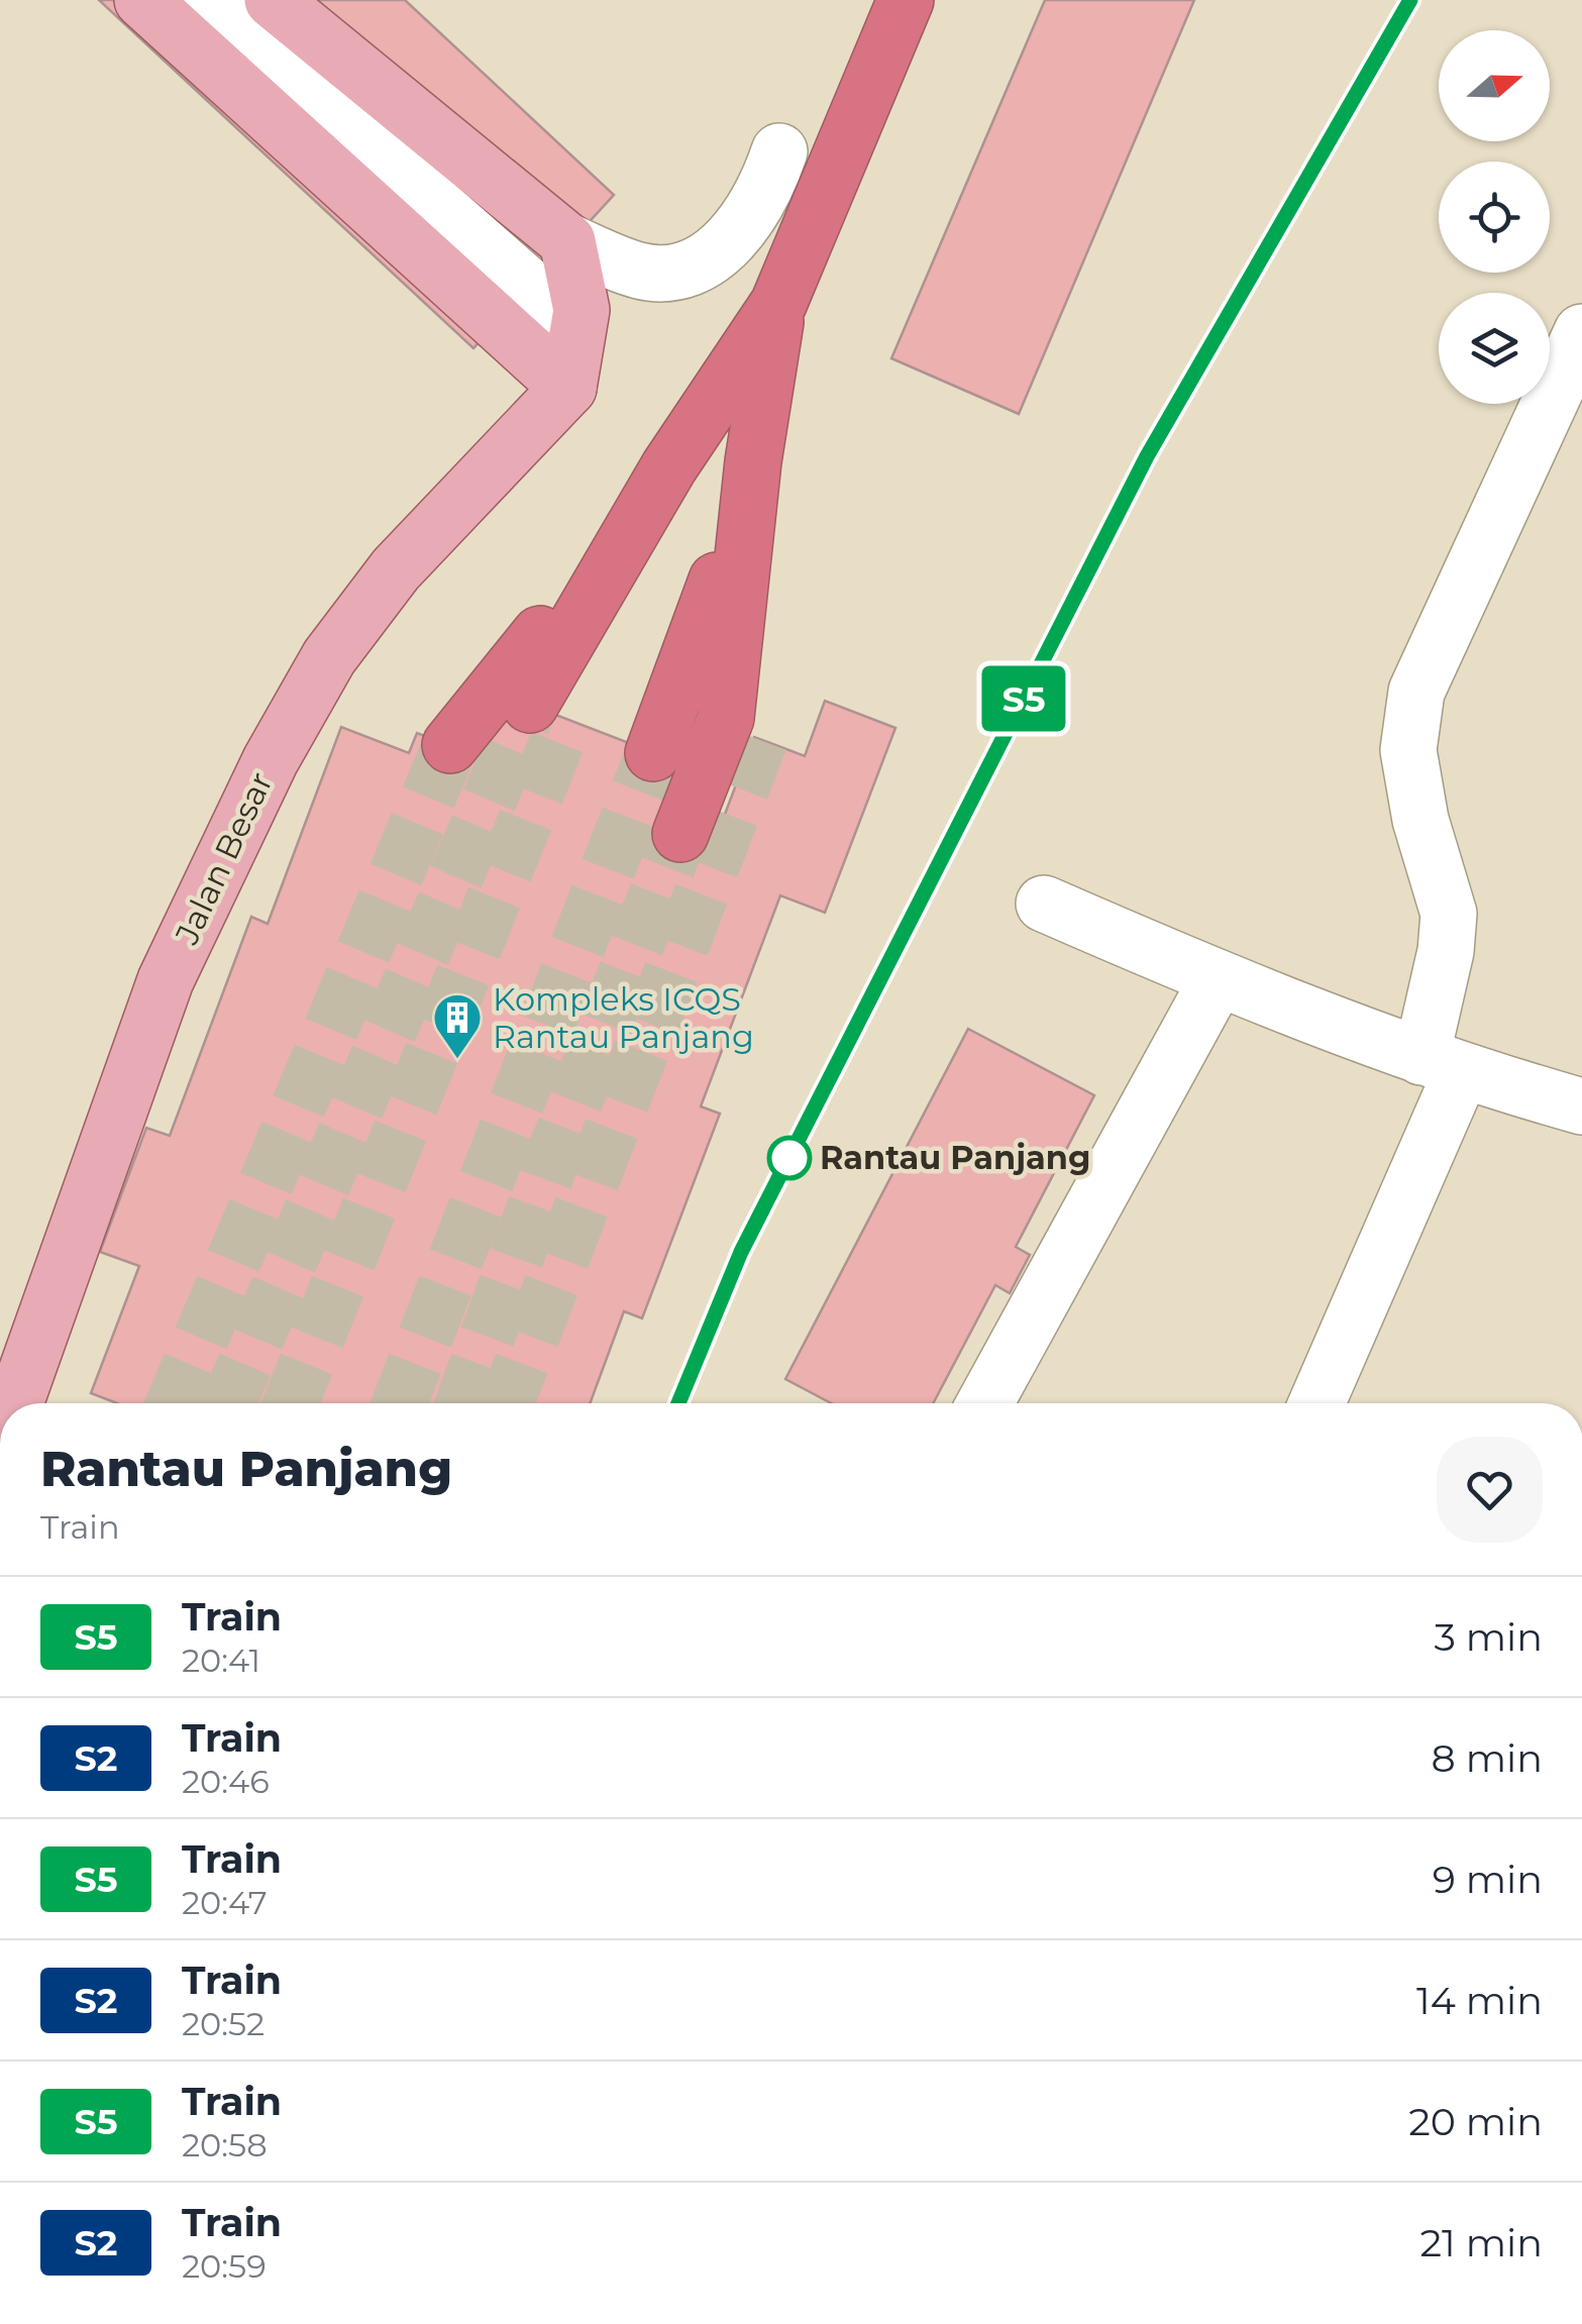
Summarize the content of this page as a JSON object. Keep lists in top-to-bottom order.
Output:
{
  "streets": {
    "main road": ["Jalan Besar"]
  },
  "places": {
    "building": ["Kompleks ICQS Rantau Panjang"],
    "other": ["Rantau Panjang"]
  },
  "north": "right",
  "page": {
    "on_map": "S5",
    "heading": ["Rantau Panjang", "Train"],
    "list": [
      {
        "mark": "S5",
        "name": "Train",
        "note": "20:41",
        "value": "3 min"
      },
      {
        "mark": "S2",
        "name": "Train",
        "note": "20:46",
        "value": "8 min"
      },
      {
        "mark": "S5",
        "name": "Train",
        "note": "20:47",
        "value": "9 min"
      },
      {
        "mark": "S2",
        "name": "Train",
        "note": "20:52",
        "value": "14 min"
      },
      {
        "mark": "S5",
        "name": "Train",
        "note": "20:58",
        "value": "20 min"
      },
      {
        "mark": "S2",
        "name": "Train",
        "note": "20:59",
        "value": "21 min"
      }
    ]
  }
}
